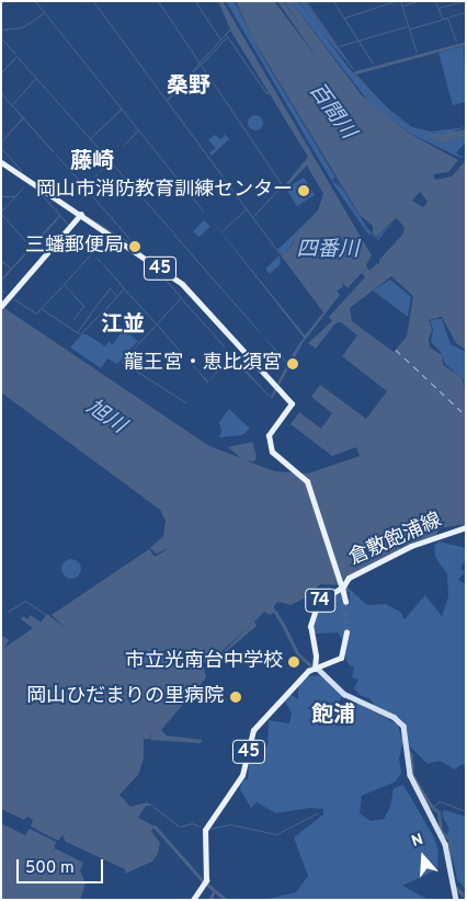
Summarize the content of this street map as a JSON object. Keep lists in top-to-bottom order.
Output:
{
  "streets": {
    "main road": ["45", "倉敷飽浦線", "74"]
  },
  "crossings": [
    ["45", "倉敷飽浦線"]
  ],
  "districts": [
    "桑野",
    "藤崎",
    "江並",
    "飽浦"
  ],
  "water": ["百間川", "四番川", "旭川"],
  "places": [
    "岡山市消防教育訓練センター",
    "三蟠郵便局",
    "龍王宮・恵比須宮",
    "市立光南台中学校",
    "岡山ひだまりの里病院"
  ],
  "scale_bar": "500 m",
  "north": "top"
}
